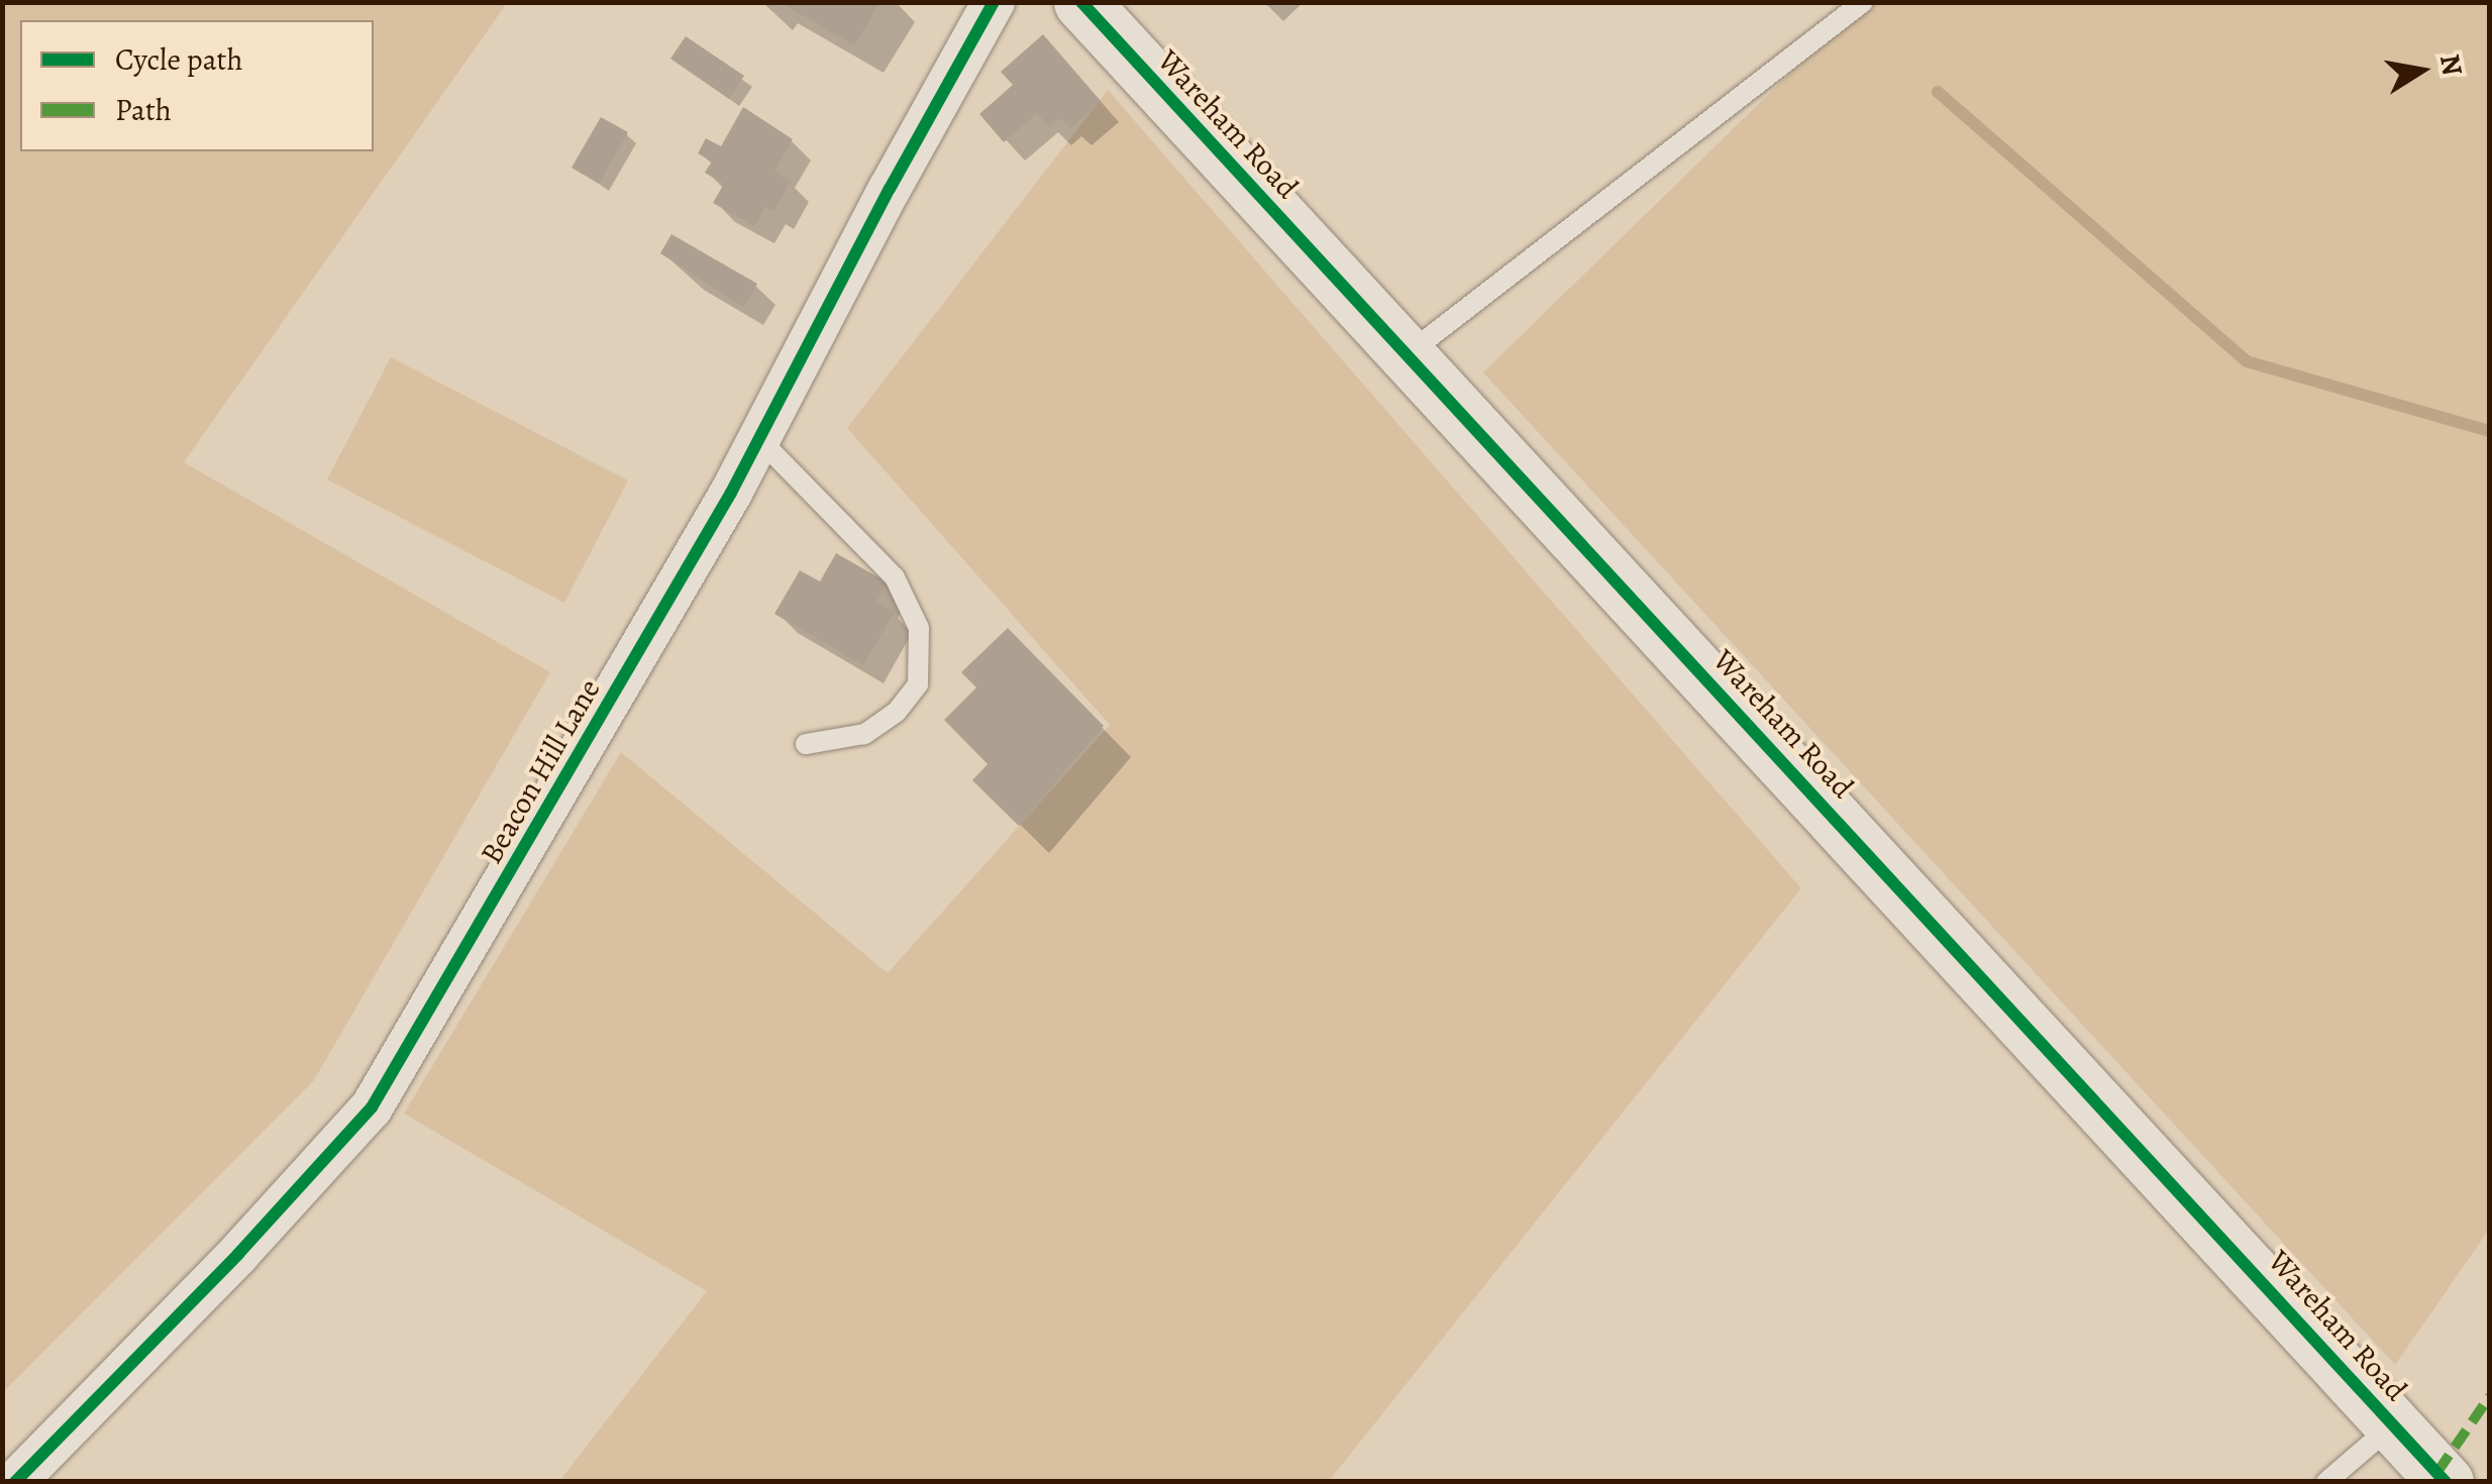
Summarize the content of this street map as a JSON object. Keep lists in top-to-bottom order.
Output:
{
  "streets": {
    "street": ["Wareham Road", "Beacon Hill Lane"]
  },
  "legend": ["Cycle path", "Path"],
  "north": "right"
}
